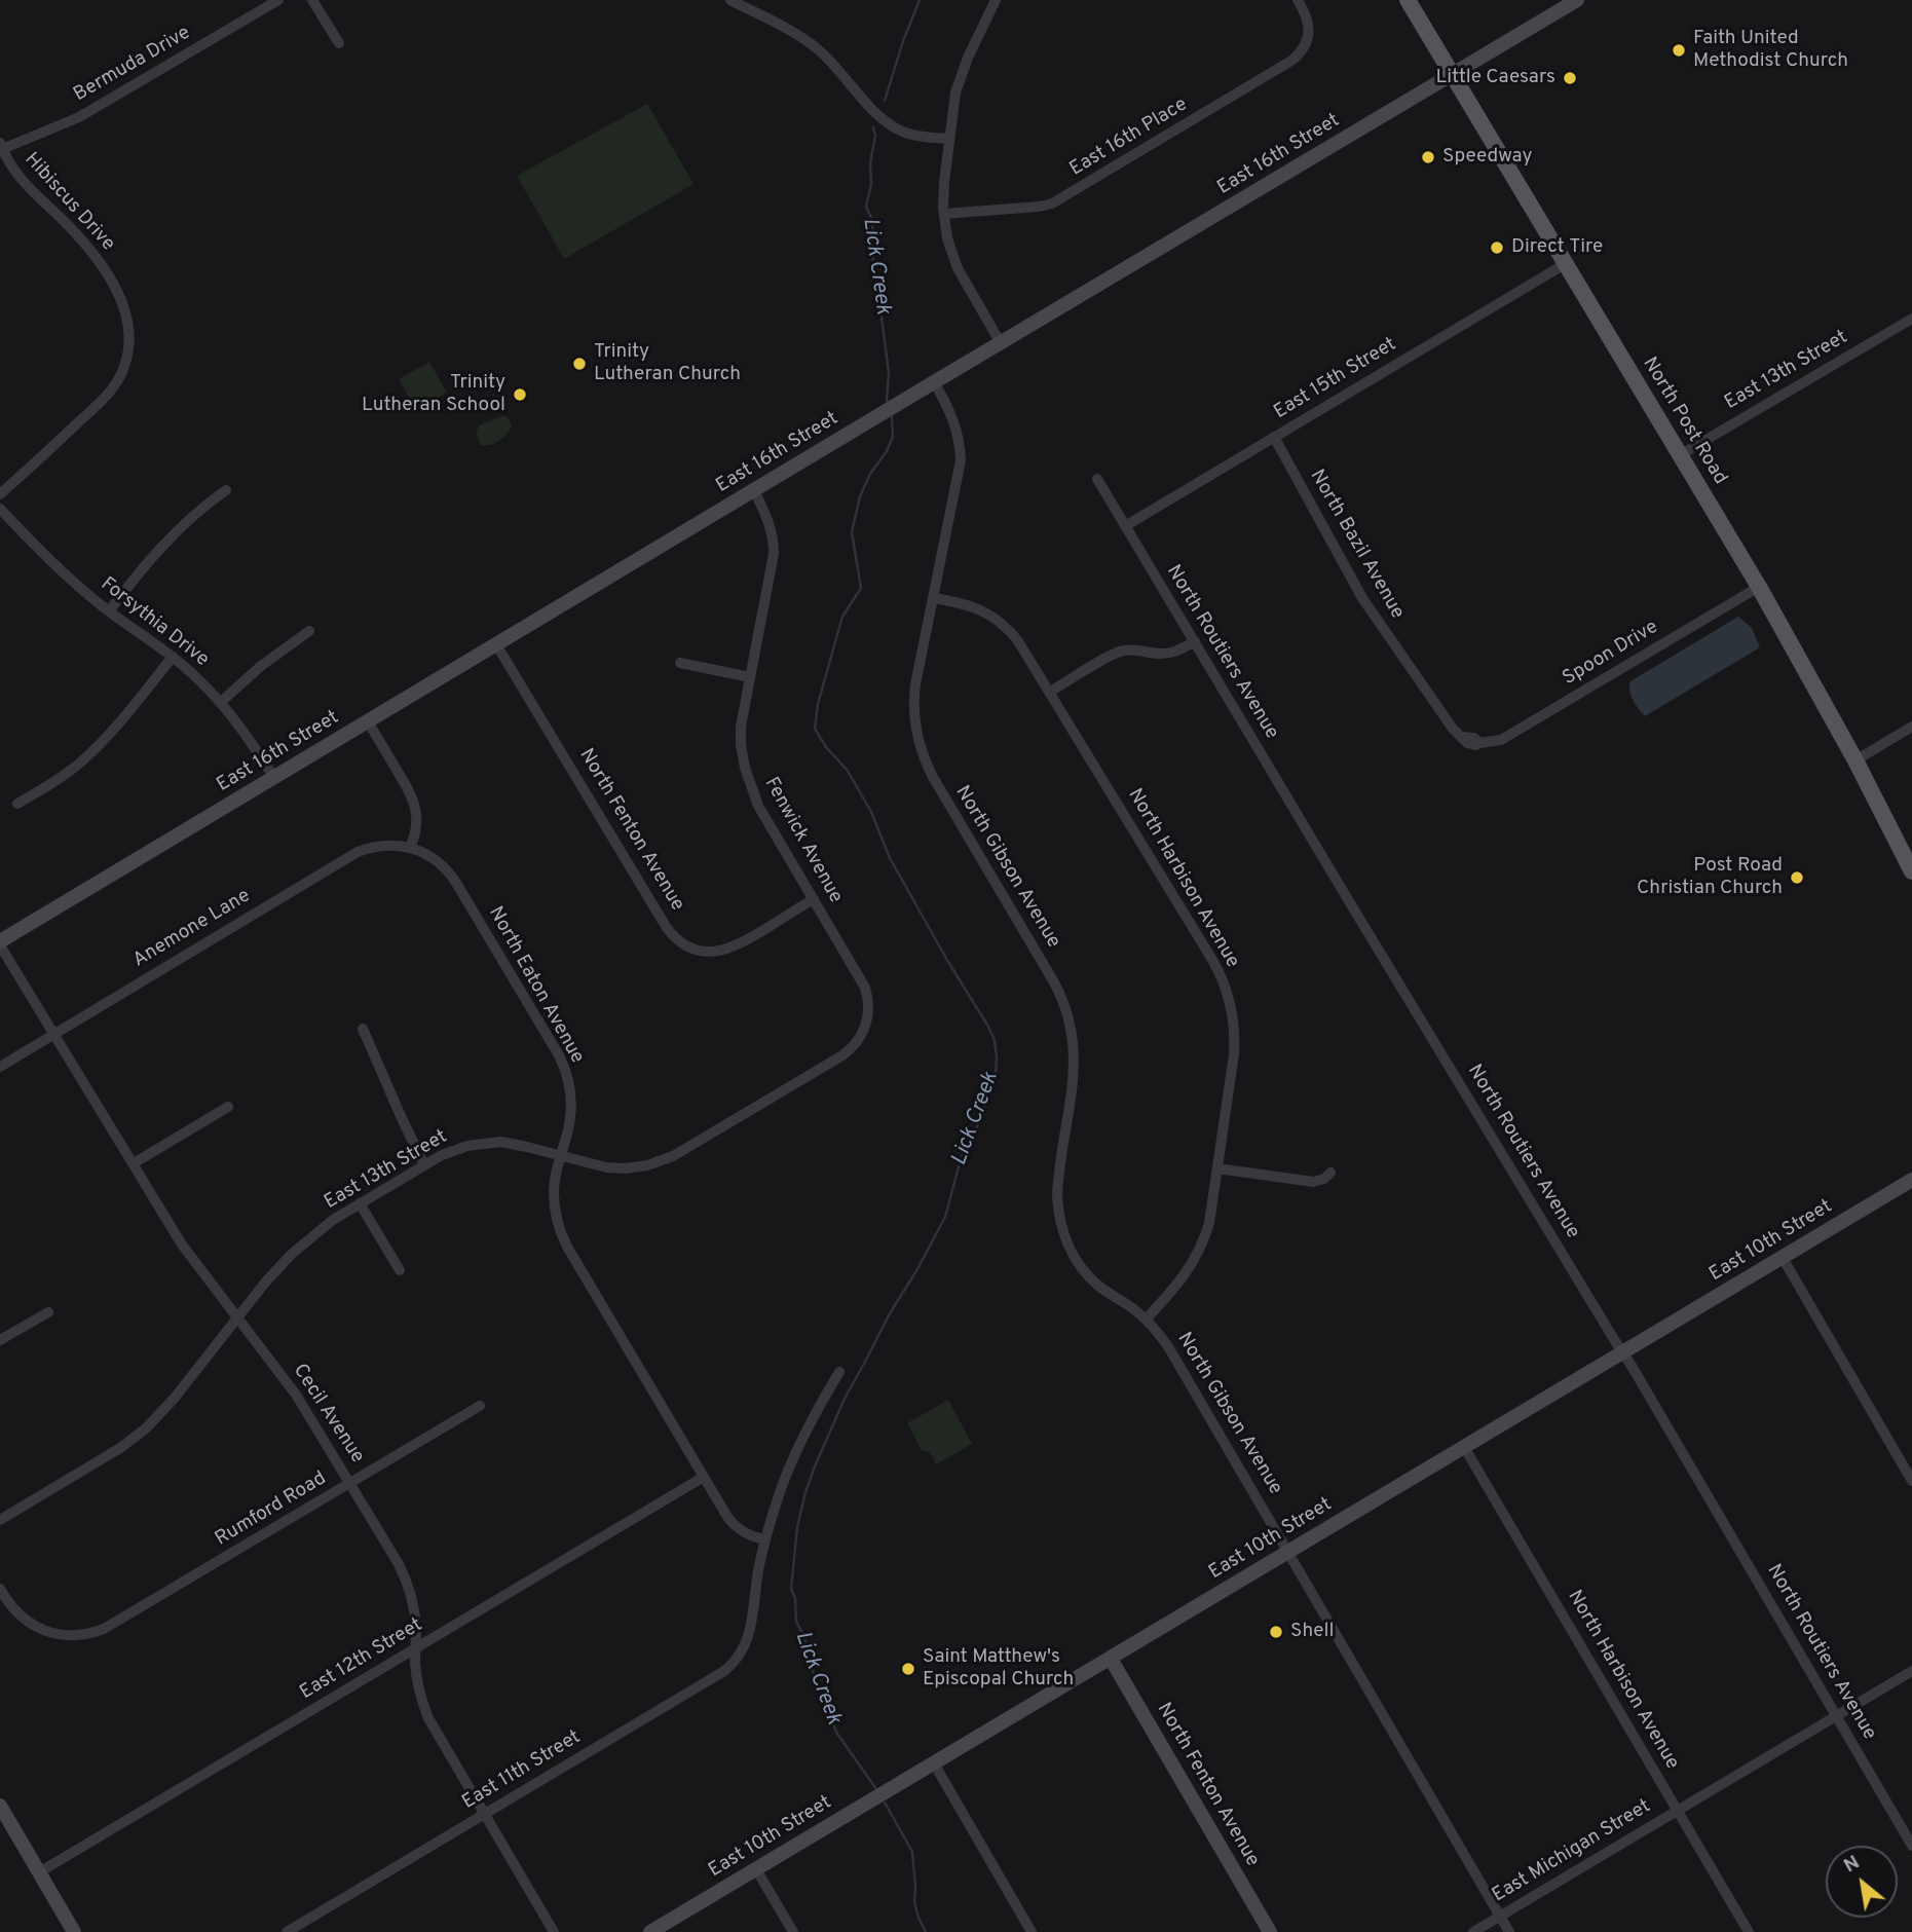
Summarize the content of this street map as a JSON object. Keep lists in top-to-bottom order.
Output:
{
  "streets": {
    "main road": ["North Post Road"],
    "street": [
      "Bermuda Drive",
      "East 16th Place",
      "East 16th Street",
      "Hibiscus Drive",
      "East 13th Street",
      "East 15th Street",
      "North Bazil Avenue",
      "Forsythia Drive",
      "North Routiers Avenue",
      "Spoon Drive",
      "North Fenton Avenue",
      "Fenwick Avenue",
      "North Gibson Avenue",
      "North Harbison Avenue",
      "Anemone Lane",
      "North Eaton Avenue",
      "East 10th Street",
      "Cecil Avenue",
      "Rumford Road",
      "East 12th Street",
      "East 11th Street",
      "East Michigan Street"
    ]
  },
  "crossings": [
    ["Bermuda Drive", "Hibiscus Drive"],
    ["East 16th Street", "North Post Road"],
    ["East 16th Street", "Forsythia Drive"],
    ["East 16th Street", "North Fenton Avenue"],
    ["East 16th Street", "Fenwick Avenue"],
    ["East 16th Street", "North Gibson Avenue"],
    ["East 16th Street", "Cecil Avenue"],
    ["East 13th Street", "North Post Road"],
    ["East 13th Street", "Fenwick Avenue"],
    ["East 13th Street", "North Eaton Avenue"],
    ["East 13th Street", "Cecil Avenue"],
    ["East 15th Street", "North Post Road"],
    ["East 15th Street", "North Bazil Avenue"],
    ["East 15th Street", "North Routiers Avenue"],
    ["North Post Road", "Spoon Drive"],
    ["North Bazil Avenue", "Spoon Drive"],
    ["North Routiers Avenue", "East 10th Street"],
    ["North Routiers Avenue", "East Michigan Street"],
    ["North Fenton Avenue", "Fenwick Avenue"],
    ["North Fenton Avenue", "East 10th Street"],
    ["North Gibson Avenue", "North Harbison Avenue"],
    ["North Gibson Avenue", "East 10th Street"],
    ["North Gibson Avenue", "East Michigan Street"],
    ["North Harbison Avenue", "East 10th Street"],
    ["North Harbison Avenue", "East Michigan Street"],
    ["Anemone Lane", "North Eaton Avenue"],
    ["Anemone Lane", "Cecil Avenue"],
    ["North Eaton Avenue", "East 12th Street"],
    ["North Eaton Avenue", "East 11th Street"],
    ["Cecil Avenue", "Rumford Road"],
    ["Cecil Avenue", "East 12th Street"],
    ["Cecil Avenue", "East 11th Street"]
  ],
  "water": ["Lick Creek"],
  "places": [
    "Faith United Methodist Church",
    "Little Caesars",
    "Speedway",
    "Direct Tire",
    "Trinity Lutheran Church",
    "Trinity Lutheran School",
    "Post Road Christian Church",
    "Shell",
    "Saint Matthew's Episcopal Church"
  ],
  "north": "top left"
}
